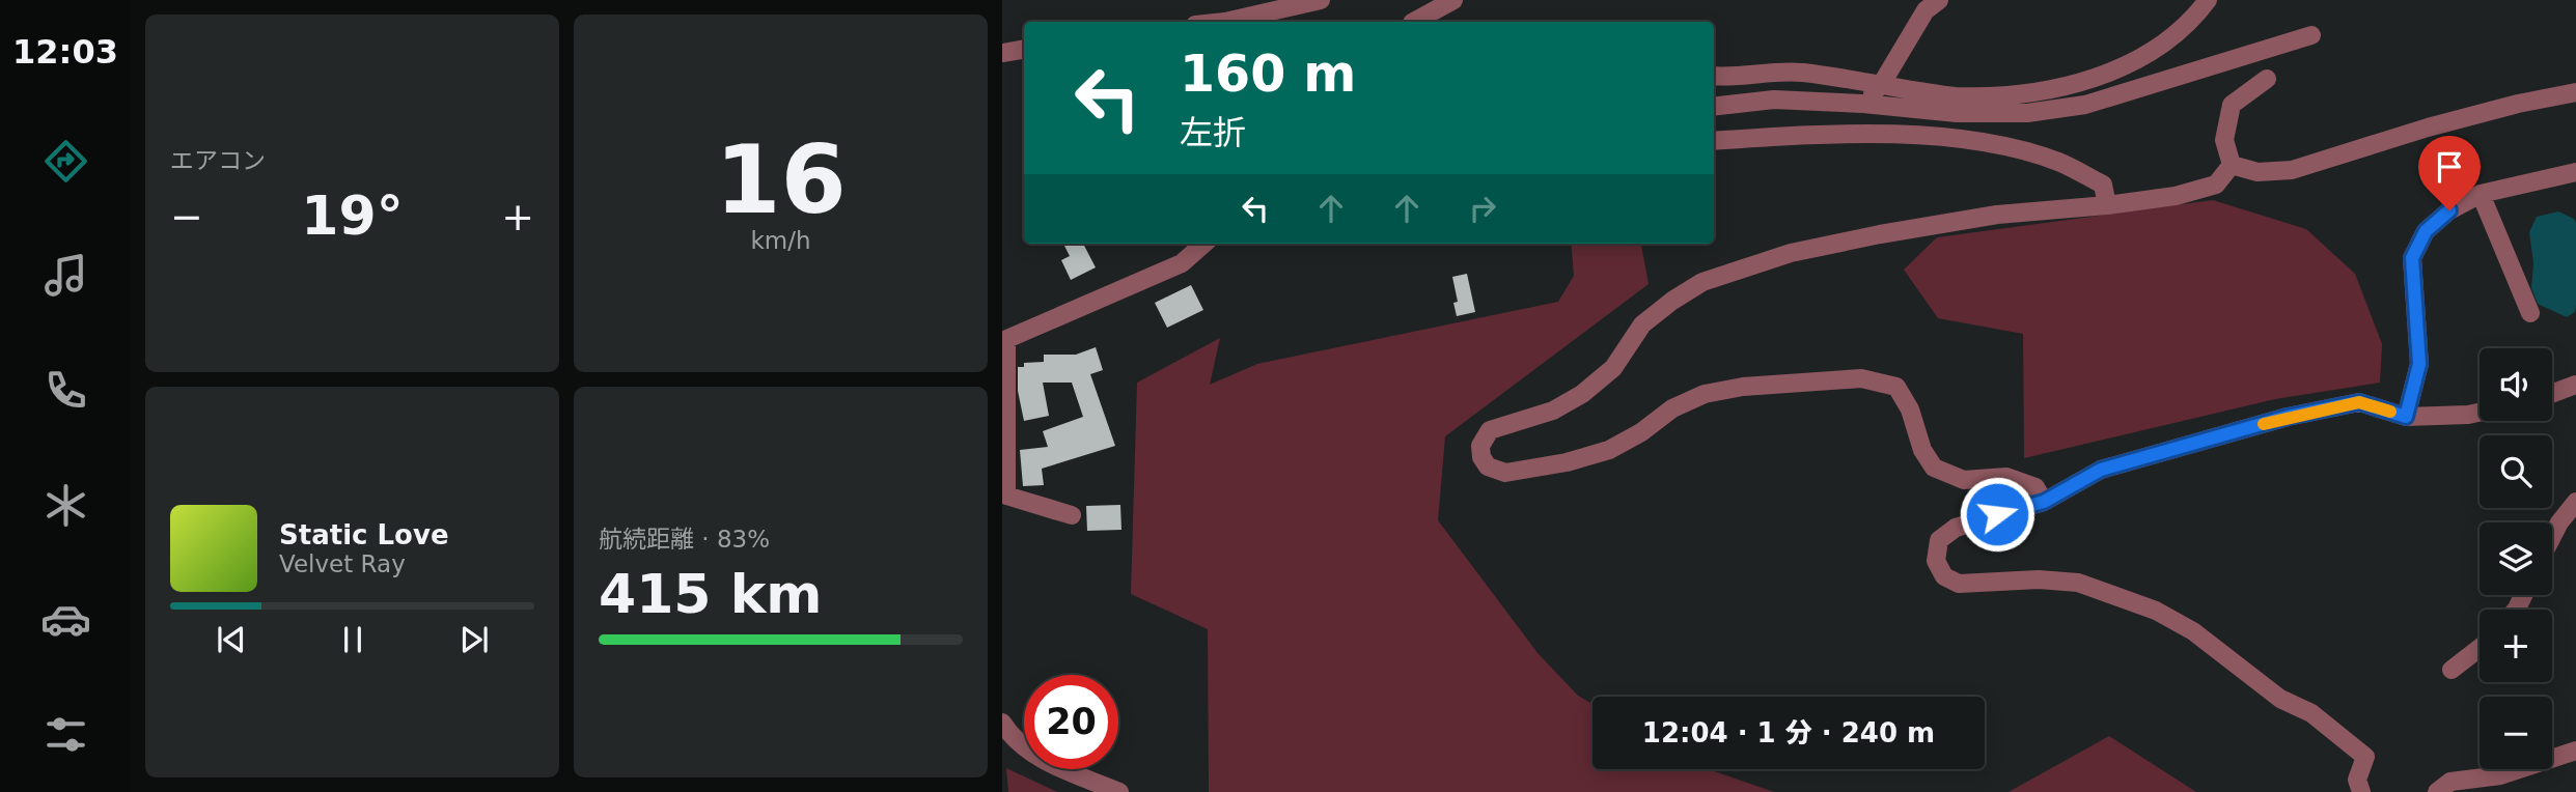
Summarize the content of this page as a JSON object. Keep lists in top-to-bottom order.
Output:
{
  "page": {
    "tabs": "12:03",
    "tile": [
      "エアコン",
      ["16", "km/h"],
      ["航続距離 · 83%", "415 km"]
    ],
    "turn": ["160 m", "左折"],
    "heat": ["−", "19°", "+"],
    "map_buttons": ["+", "−"],
    "song": ["Static Love", "Velvet Ray"],
    "limit": "20",
    "trip": "12:04 · 1 分 · 240 m"
  }
}
